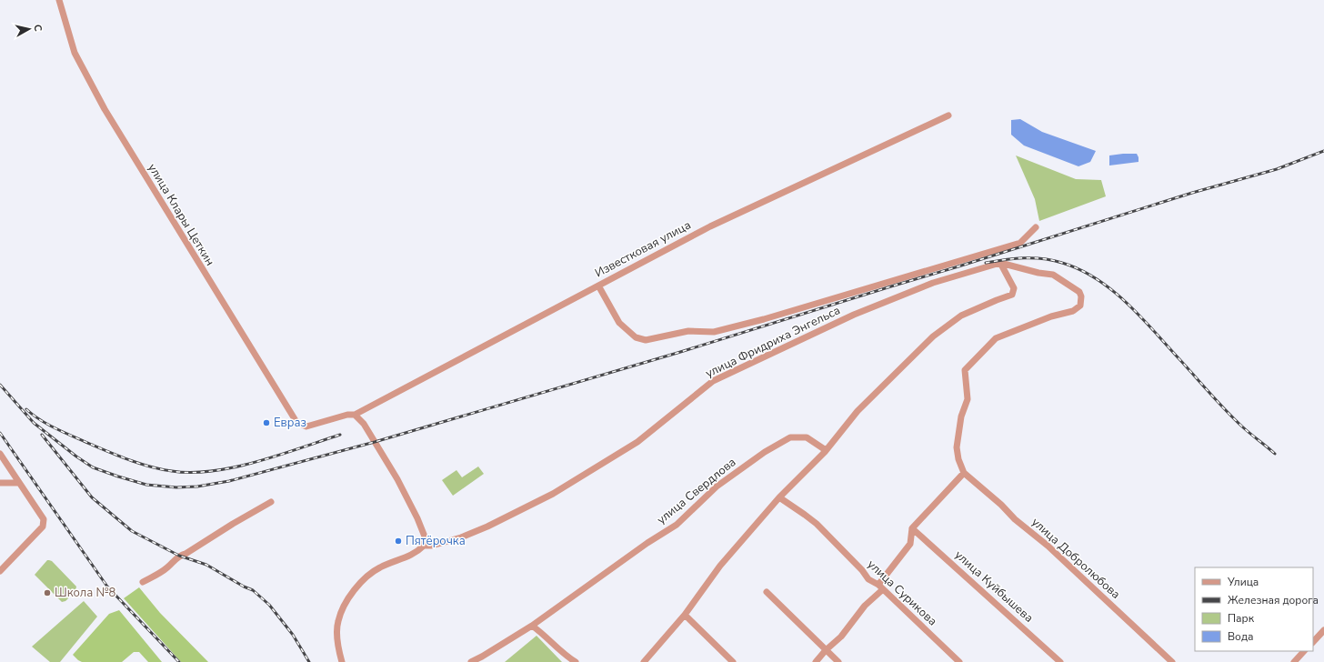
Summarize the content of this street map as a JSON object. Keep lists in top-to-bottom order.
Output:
{
  "streets": {
    "street": [
      "улица Клары Цеткин",
      "Известковая улица",
      "улица Фридриха Энгельса",
      "улица Свердлова",
      "улица Добролюбова",
      "улица Куйбышева",
      "улица Сурикова"
    ]
  },
  "crossings": [
    ["улица Клары Цеткин", "Известковая улица"]
  ],
  "places": ["Евраз", "Пятёрочка", "Школа №8"],
  "legend": [
    "Улица",
    "Железная дорога",
    "Парк",
    "Вода"
  ],
  "north": "right"
}
